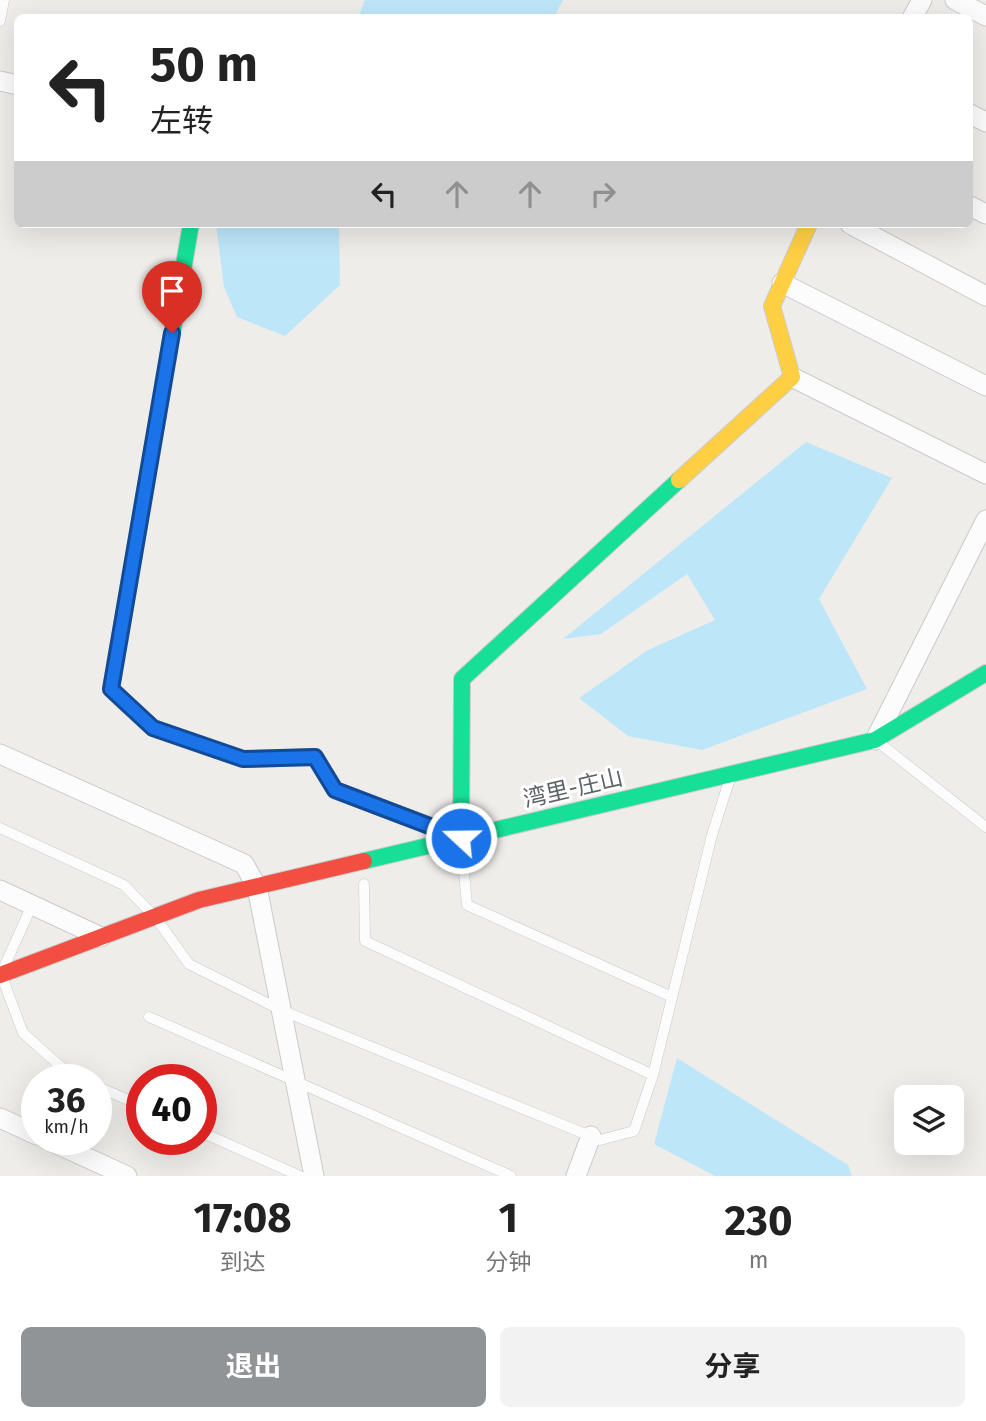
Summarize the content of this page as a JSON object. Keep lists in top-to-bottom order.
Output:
{
  "streets": {
    "street": ["湾里-庄山"]
  },
  "page": {
    "turn": ["50 m", "左转"],
    "speed": "36 km/h",
    "limit": "40",
    "eta": [
      "17:08",
      "到达",
      "1",
      "分钟",
      "230",
      "m"
    ],
    "buttons": ["退出", "分享"]
  }
}
